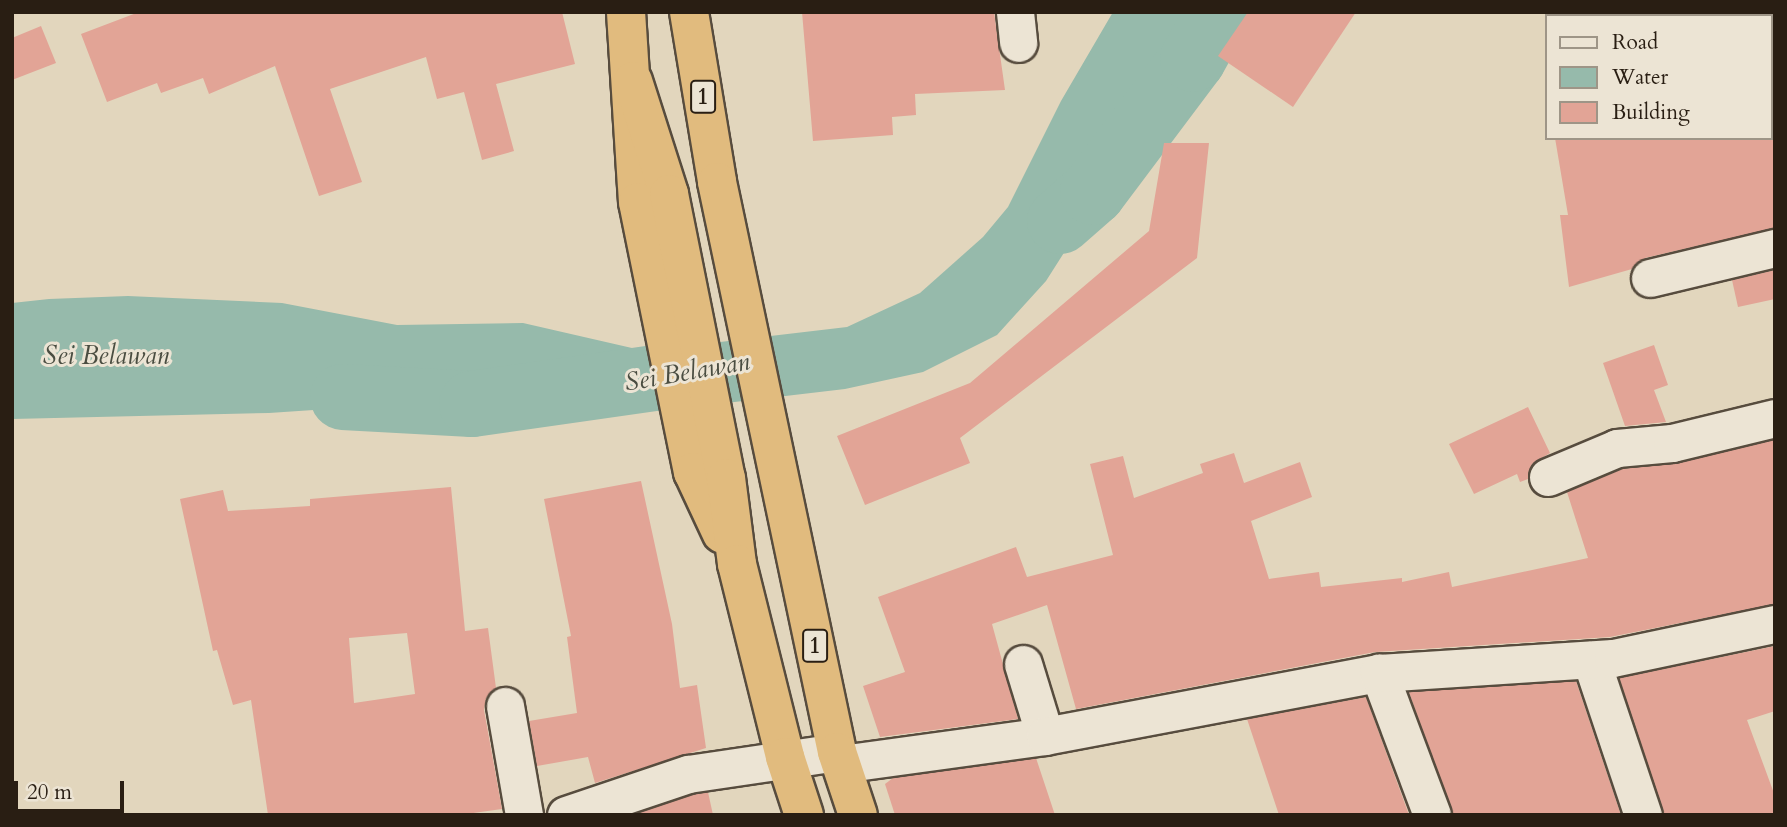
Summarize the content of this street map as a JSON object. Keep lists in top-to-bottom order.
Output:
{
  "streets": {
    "highway": ["1"]
  },
  "water": ["Sei Belawan"],
  "legend": ["Road", "Water", "Building"],
  "scale_bar": "20 m"
}
